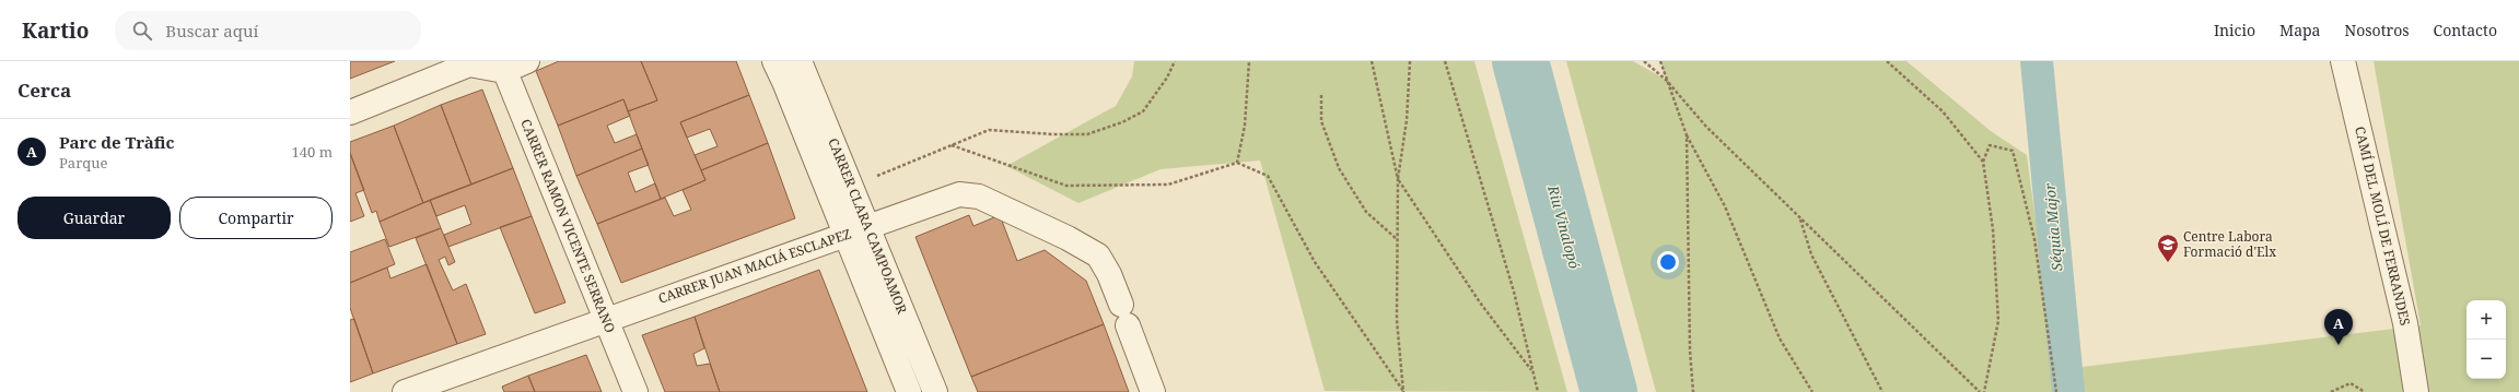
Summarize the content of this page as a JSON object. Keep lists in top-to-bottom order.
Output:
{
  "streets": {
    "street": [
      "CARRER RAMON VICENTE SERRANO",
      "CARRER CLARA CAMPOAMOR",
      "CAMÍ DEL MOLÍ DE FERRANDES",
      "CARRER JUAN MACIÁ ESCLAPEZ"
    ]
  },
  "crossings": [
    ["CARRER RAMON VICENTE SERRANO", "CARRER JUAN MACIÁ ESCLAPEZ"],
    ["CARRER CLARA CAMPOAMOR", "CARRER JUAN MACIÁ ESCLAPEZ"]
  ],
  "water": ["Riu Vinalopó", "Séquia Major"],
  "places": {
    "school or university": ["Centre Labora Formació d'Elx"]
  },
  "page": {
    "header": "Kartio",
    "search": "Buscar aquí",
    "nav": [
      "Inicio",
      "Mapa",
      "Nosotros",
      "Contacto"
    ],
    "heading": "Cerca",
    "list": [
      {
        "mark": "A",
        "name": "Parc de Tràfic",
        "note": "Parque",
        "value": "140 m"
      }
    ],
    "buttons": ["Guardar", "Compartir"],
    "map_buttons": ["+", "−"],
    "pins": "A"
  }
}
